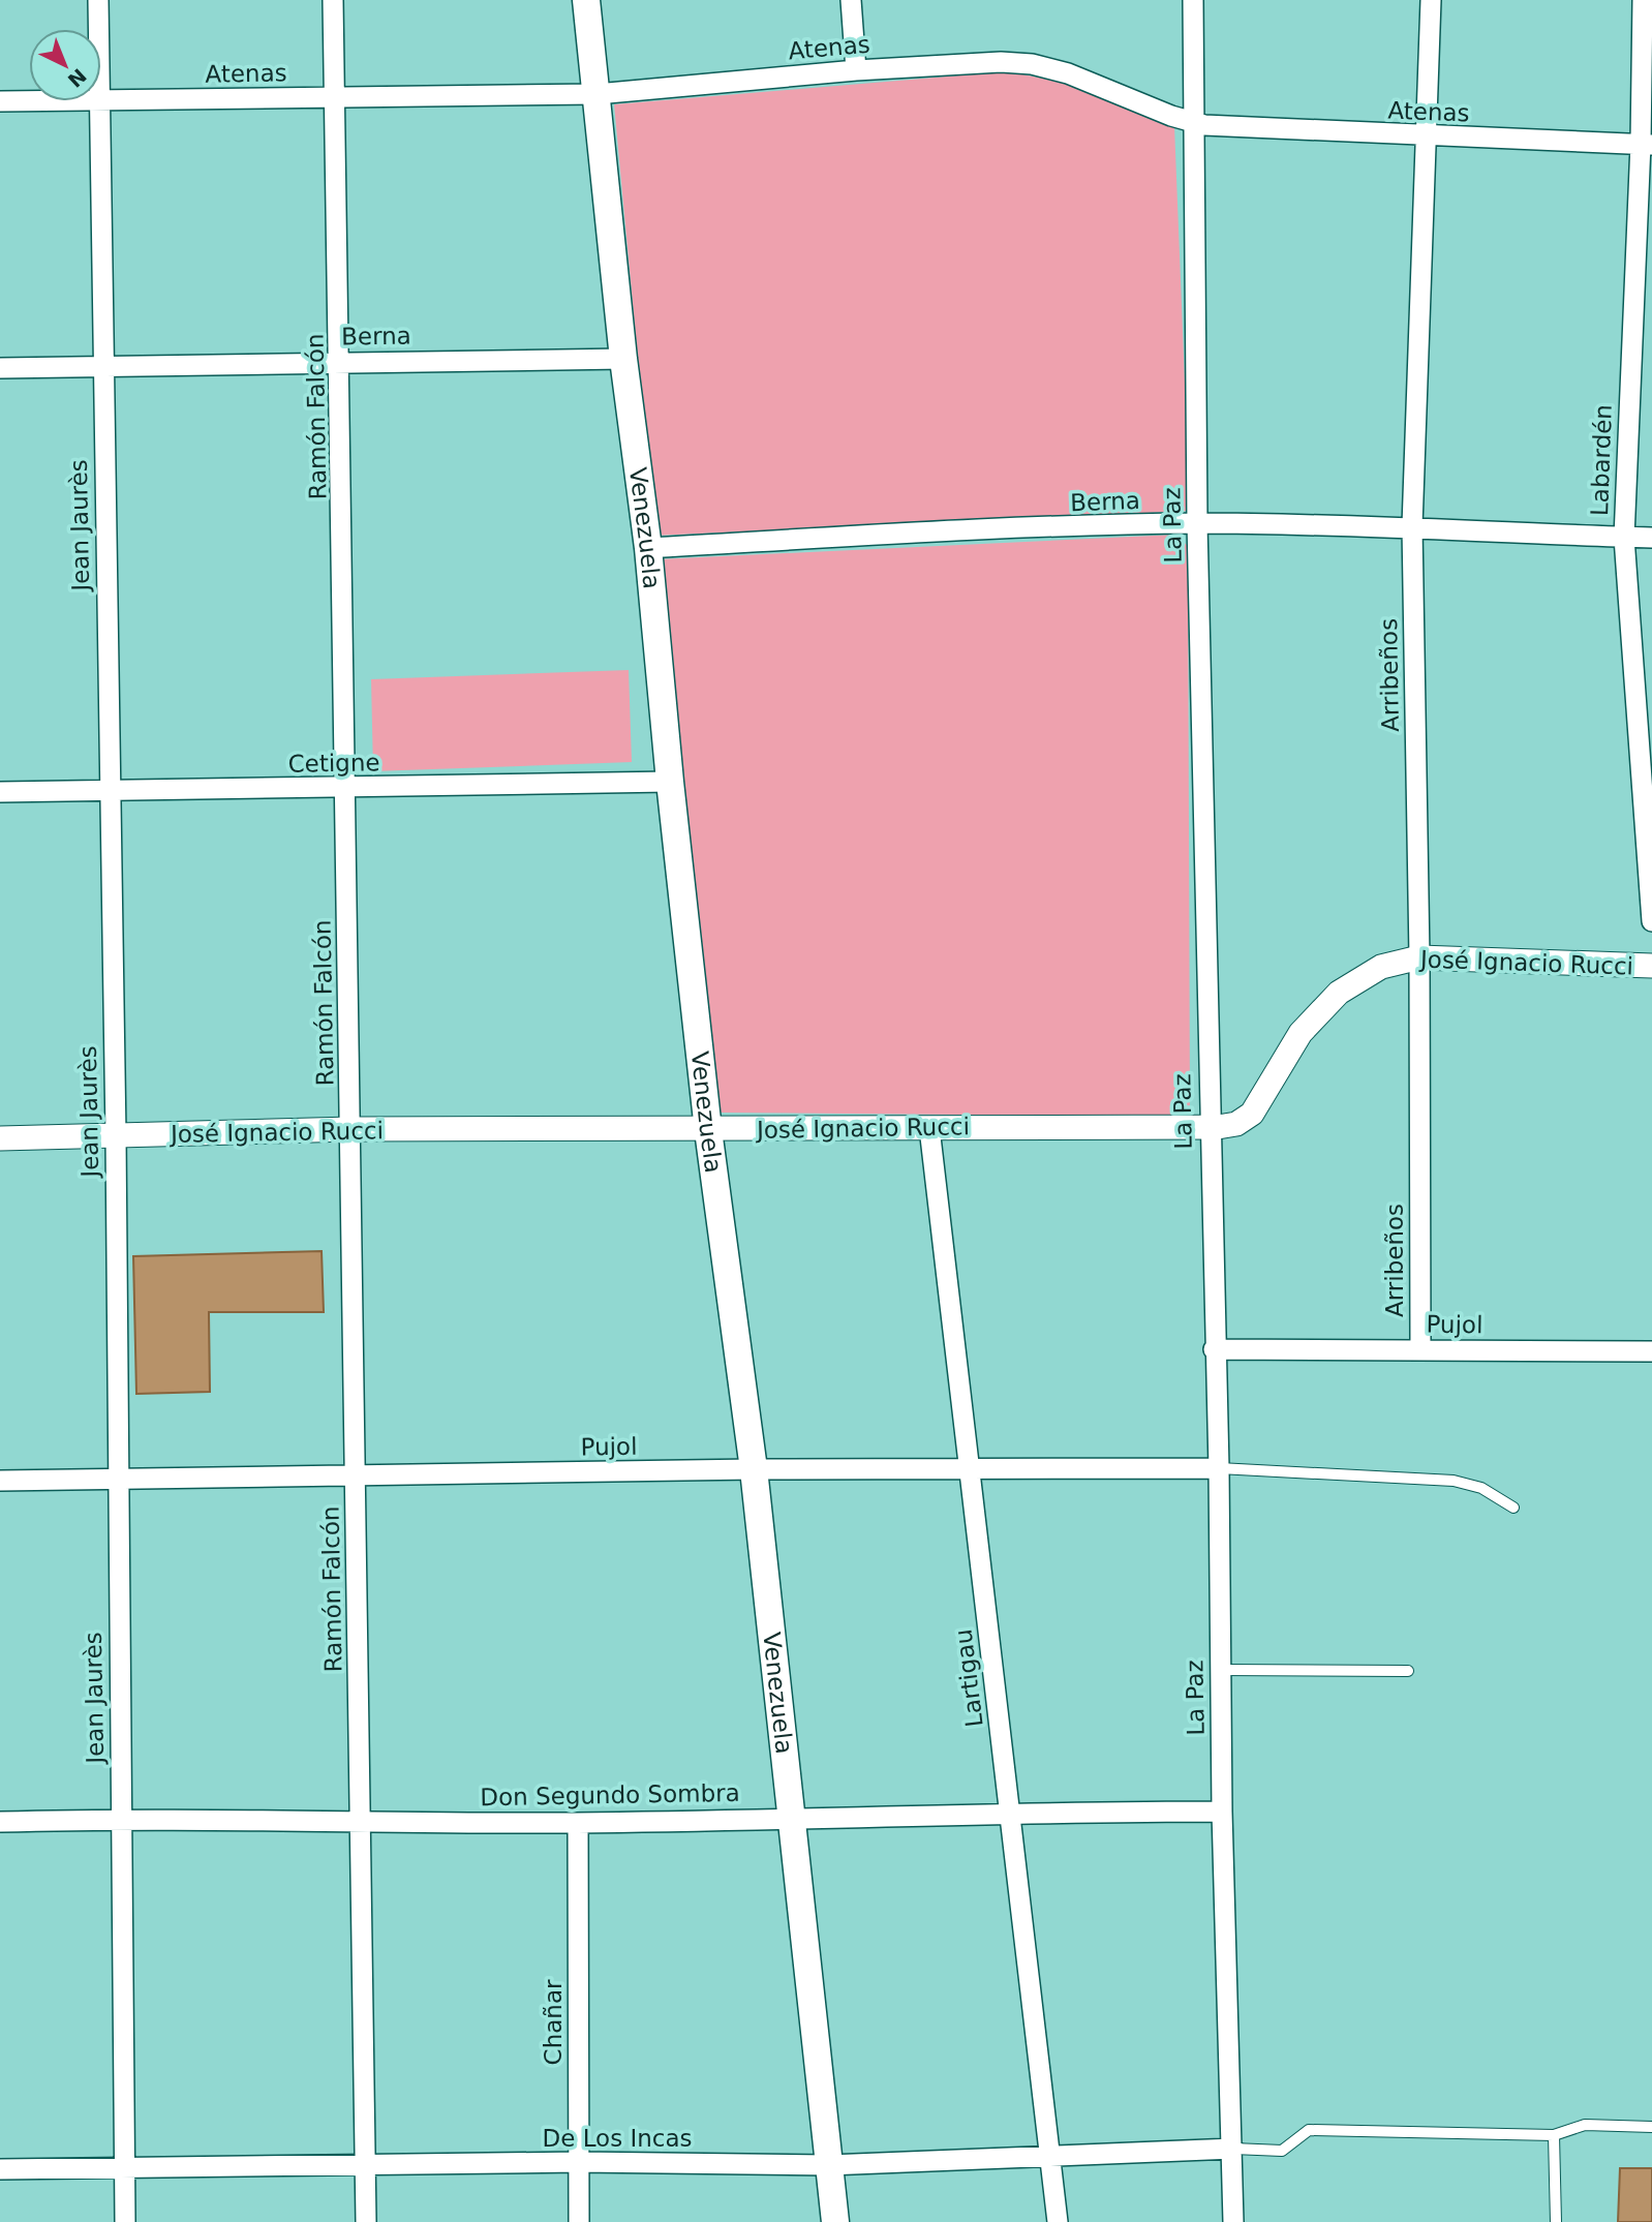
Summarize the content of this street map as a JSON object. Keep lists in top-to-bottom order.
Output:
{
  "streets": {
    "main road": ["Venezuela"],
    "street": [
      "Atenas",
      "Berna",
      "Ramón Falcón",
      "Labardén",
      "Jean Jaurès",
      "La Paz",
      "Arribeños",
      "Cetigne",
      "José Ignacio Rucci",
      "Pujol",
      "Lartigau",
      "Don Segundo Sombra",
      "Chañar",
      "De Los Incas"
    ]
  },
  "crossings": [
    ["Atenas", "Ramón Falcón"],
    ["Atenas", "Labardén"],
    ["Atenas", "La Paz"],
    ["Atenas", "Venezuela"],
    ["Atenas", "Arribeños"],
    ["Berna", "Ramón Falcón"],
    ["Berna", "Labardén"],
    ["Berna", "Jean Jaurès"],
    ["Berna", "La Paz"],
    ["Berna", "Venezuela"],
    ["Berna", "Arribeños"],
    ["Ramón Falcón", "Cetigne"],
    ["Ramón Falcón", "José Ignacio Rucci"],
    ["Ramón Falcón", "Pujol"],
    ["Ramón Falcón", "Don Segundo Sombra"],
    ["Ramón Falcón", "De Los Incas"],
    ["Jean Jaurès", "Cetigne"],
    ["Jean Jaurès", "José Ignacio Rucci"],
    ["Jean Jaurès", "Pujol"],
    ["Jean Jaurès", "Don Segundo Sombra"],
    ["Jean Jaurès", "De Los Incas"],
    ["La Paz", "José Ignacio Rucci"],
    ["La Paz", "Pujol"],
    ["La Paz", "Don Segundo Sombra"],
    ["La Paz", "De Los Incas"],
    ["Venezuela", "Cetigne"],
    ["Venezuela", "José Ignacio Rucci"],
    ["Venezuela", "Pujol"],
    ["Venezuela", "Don Segundo Sombra"],
    ["Venezuela", "De Los Incas"],
    ["Arribeños", "José Ignacio Rucci"],
    ["Arribeños", "Pujol"],
    ["José Ignacio Rucci", "Lartigau"],
    ["Pujol", "Lartigau"],
    ["Lartigau", "Don Segundo Sombra"],
    ["Lartigau", "De Los Incas"],
    ["Don Segundo Sombra", "Chañar"],
    ["Chañar", "De Los Incas"]
  ],
  "north": "bottom right"
}
